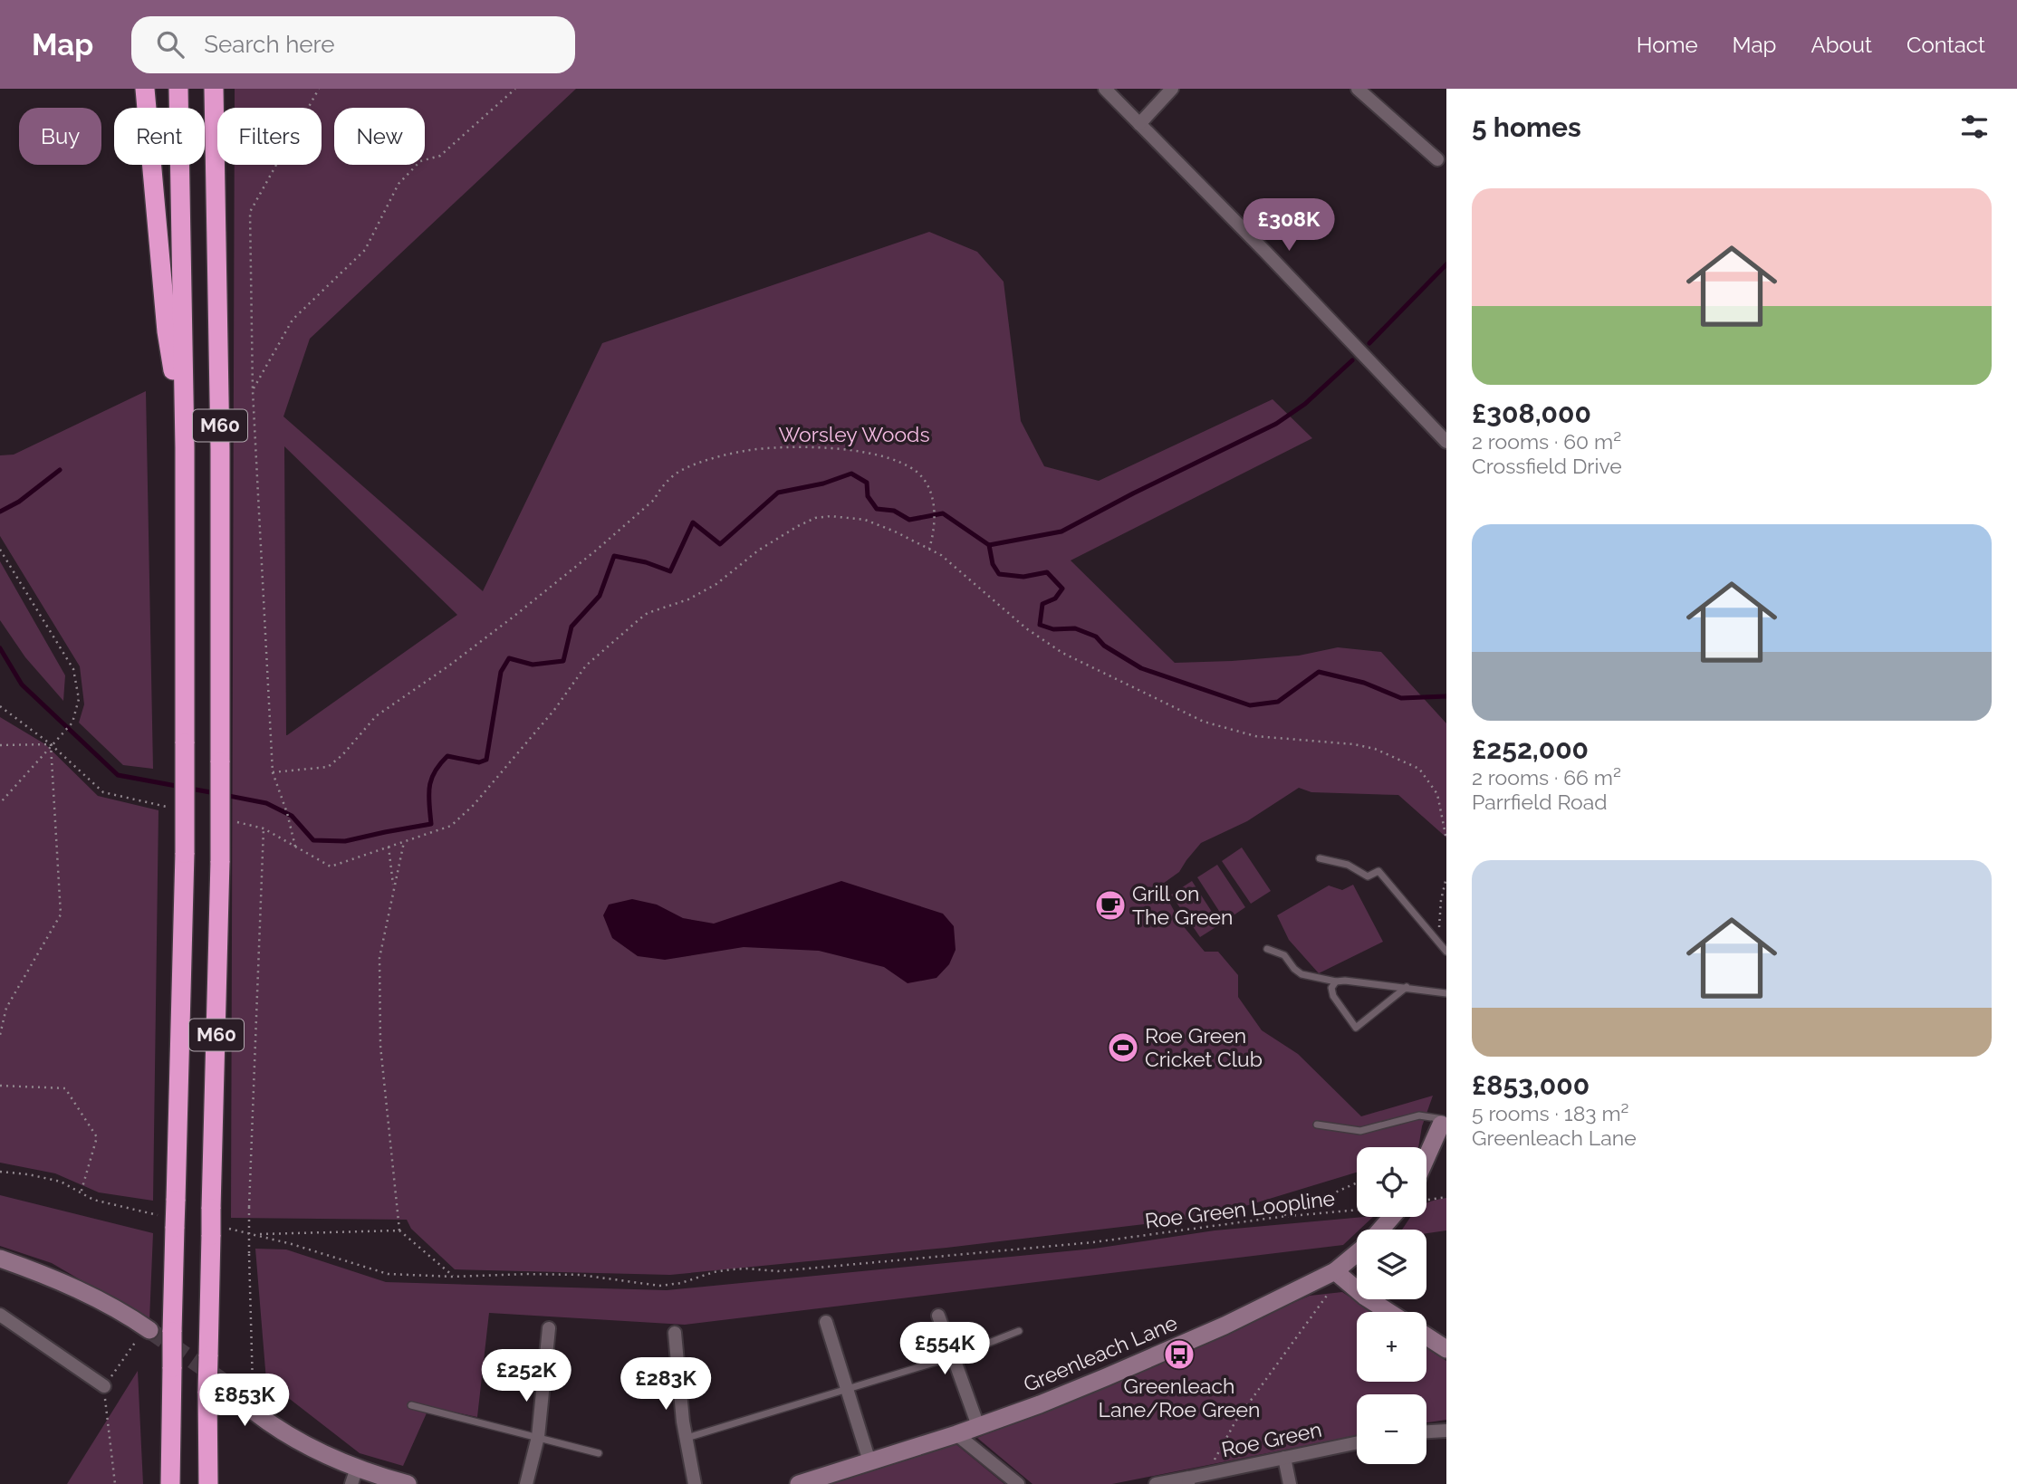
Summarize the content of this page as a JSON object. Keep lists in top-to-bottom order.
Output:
{
  "streets": {
    "highway": ["M60"],
    "street": ["Greenleach Lane", "Roe Green"],
    "path": ["Roe Green Loopline"]
  },
  "parks": ["Worsley Woods"],
  "places": {
    "cafe": ["Grill on The Green"],
    "sports": ["Roe Green Cricket Club"],
    "bus stop": ["Greenleach Lane/Roe Green"]
  },
  "page": {
    "header": "Map",
    "search": "Search here",
    "nav": [
      "Home",
      "Map",
      "About",
      "Contact"
    ],
    "heading": "5 homes",
    "chip": [
      "Buy",
      "Rent",
      "Filters",
      "New"
    ],
    "list": [
      {
        "name": "£308,000",
        "note": "2 rooms · 60 m² · Crossfield Drive"
      },
      {
        "name": "£252,000",
        "note": "2 rooms · 66 m² · Parrfield Road"
      },
      {
        "name": "£853,000",
        "note": "5 rooms · 183 m² · Greenleach Lane"
      }
    ],
    "price": [
      "£308K",
      "£554K",
      "£252K",
      "£283K",
      "£853K"
    ],
    "map_buttons": ["+", "−"]
  }
}
